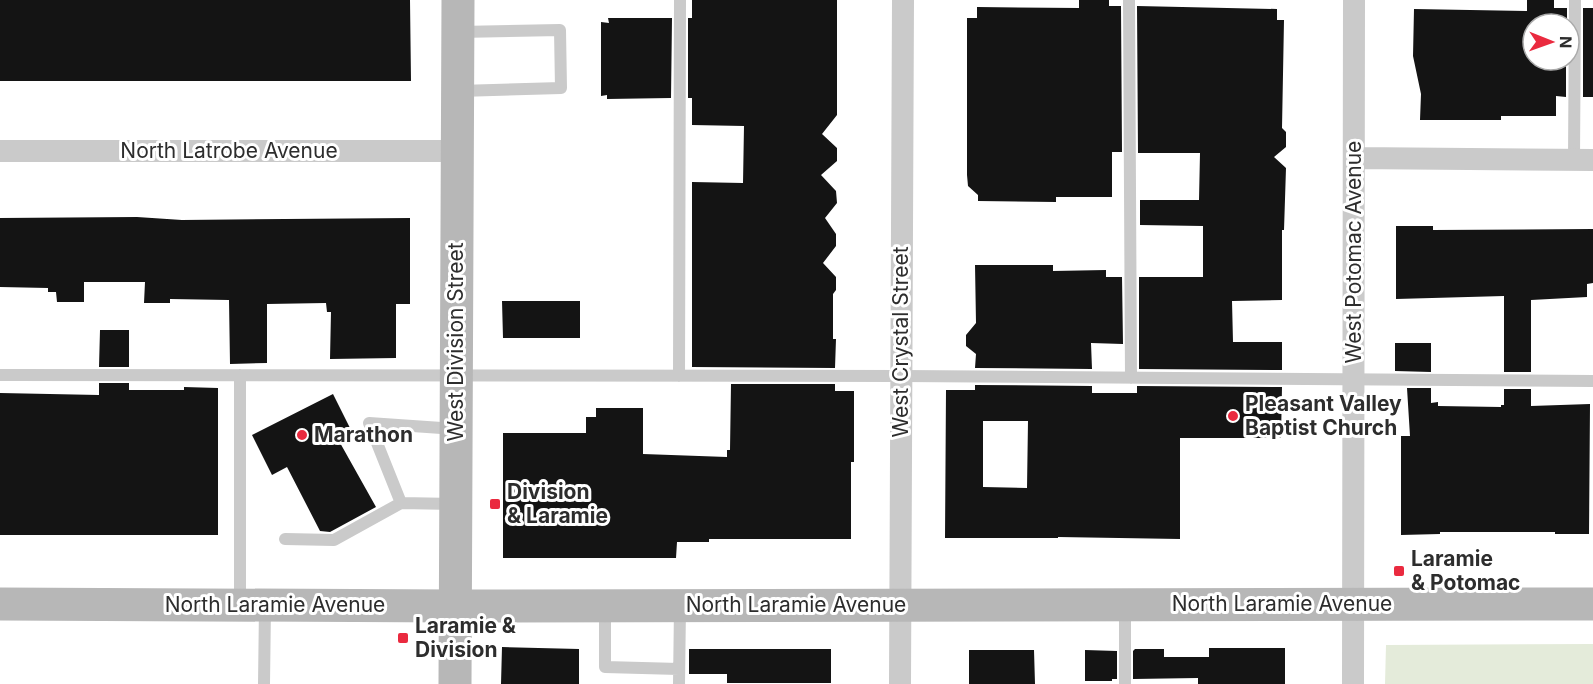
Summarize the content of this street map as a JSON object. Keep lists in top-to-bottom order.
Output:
{
  "streets": {
    "street": [
      "North Latrobe Avenue",
      "West Potomac Avenue",
      "West Division Street",
      "West Crystal Street",
      "North Laramie Avenue"
    ]
  },
  "crossings": [
    ["North Latrobe Avenue", "West Division Street"],
    ["West Potomac Avenue", "North Laramie Avenue"],
    ["West Division Street", "North Laramie Avenue"],
    ["West Crystal Street", "North Laramie Avenue"]
  ],
  "places": {
    "other": ["Pleasant Valley Baptist Church", "Marathon"],
    "transit": ["Division & Laramie", "Laramie & Potomac", "Laramie & Division"]
  },
  "north": "right"
}
